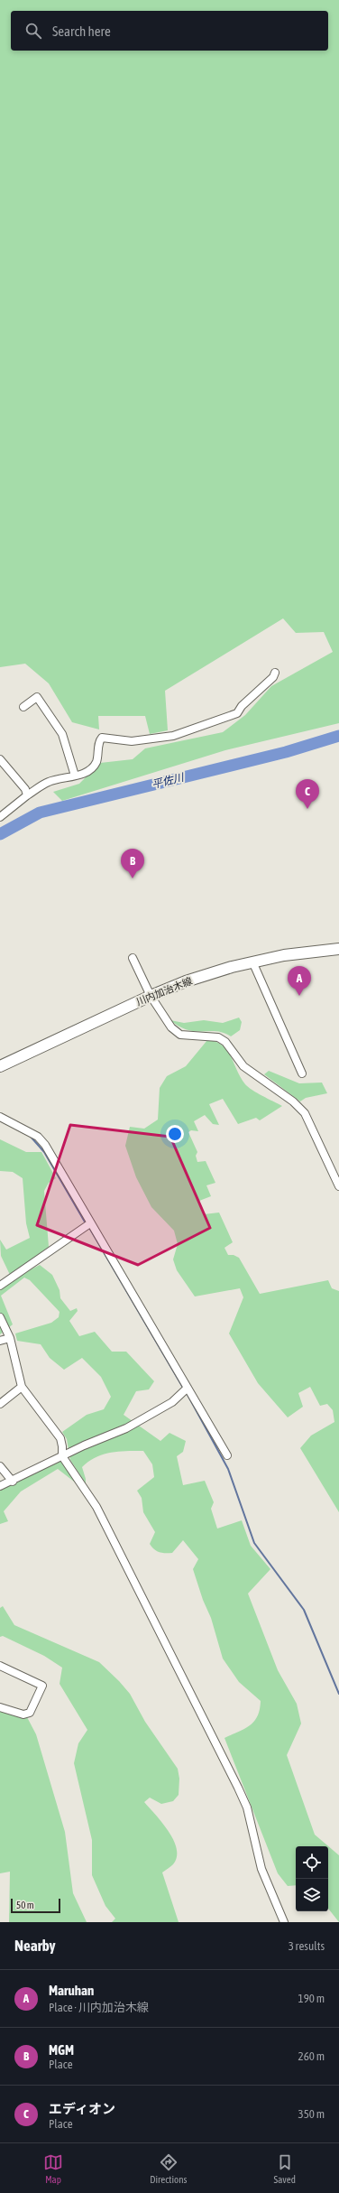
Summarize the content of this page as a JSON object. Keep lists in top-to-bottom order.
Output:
{
  "streets": {
    "main road": ["川内加治木線"]
  },
  "water": ["平佐川"],
  "scale_bar": "50 m",
  "page": {
    "search": "Search here",
    "pins": ["C", "B", "A"],
    "scale": "50 m",
    "heading": ["Nearby", "3 results"],
    "list": [
      {
        "mark": "A",
        "name": "Maruhan",
        "note": "Place · 川内加治木線",
        "value": "190 m"
      },
      {
        "mark": "B",
        "name": "MGM",
        "note": "Place",
        "value": "260 m"
      },
      {
        "mark": "C",
        "name": "エディオン",
        "note": "Place",
        "value": "350 m"
      }
    ],
    "nav": ["Map", "Directions", "Saved"]
  }
}
